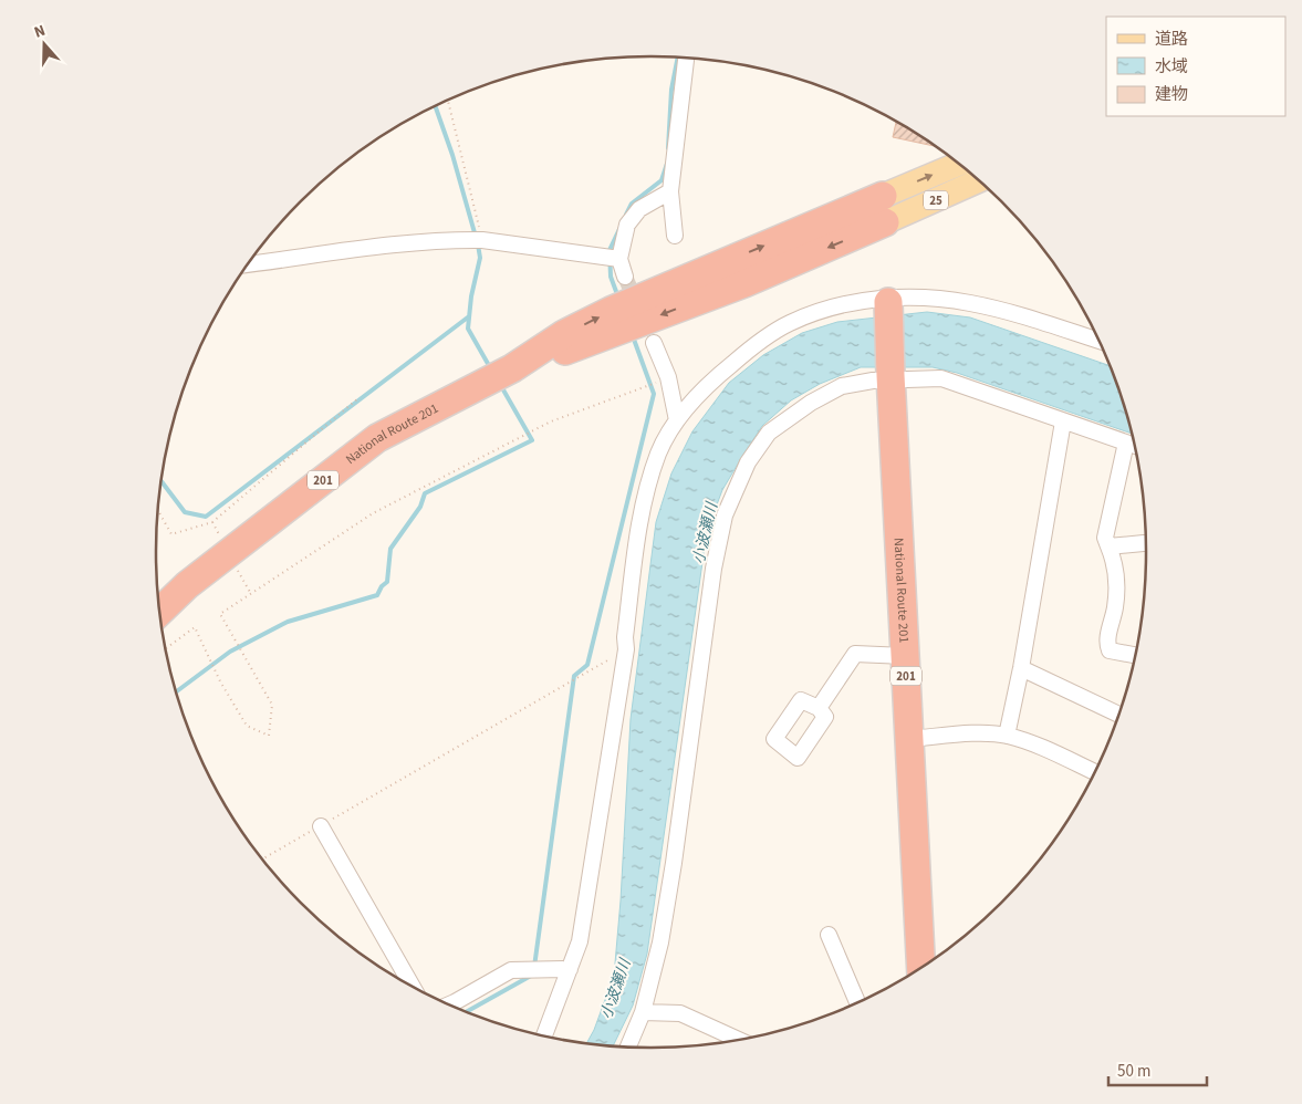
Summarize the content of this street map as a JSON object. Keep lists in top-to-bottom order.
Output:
{
  "streets": {
    "highway": ["National Route 201", "201"],
    "main road": ["25"]
  },
  "crossings": [
    ["25", "National Route 201"]
  ],
  "water": ["小波瀬川"],
  "legend": ["道路", "水域", "建物"],
  "scale_bar": "50 m",
  "north": "top"
}
